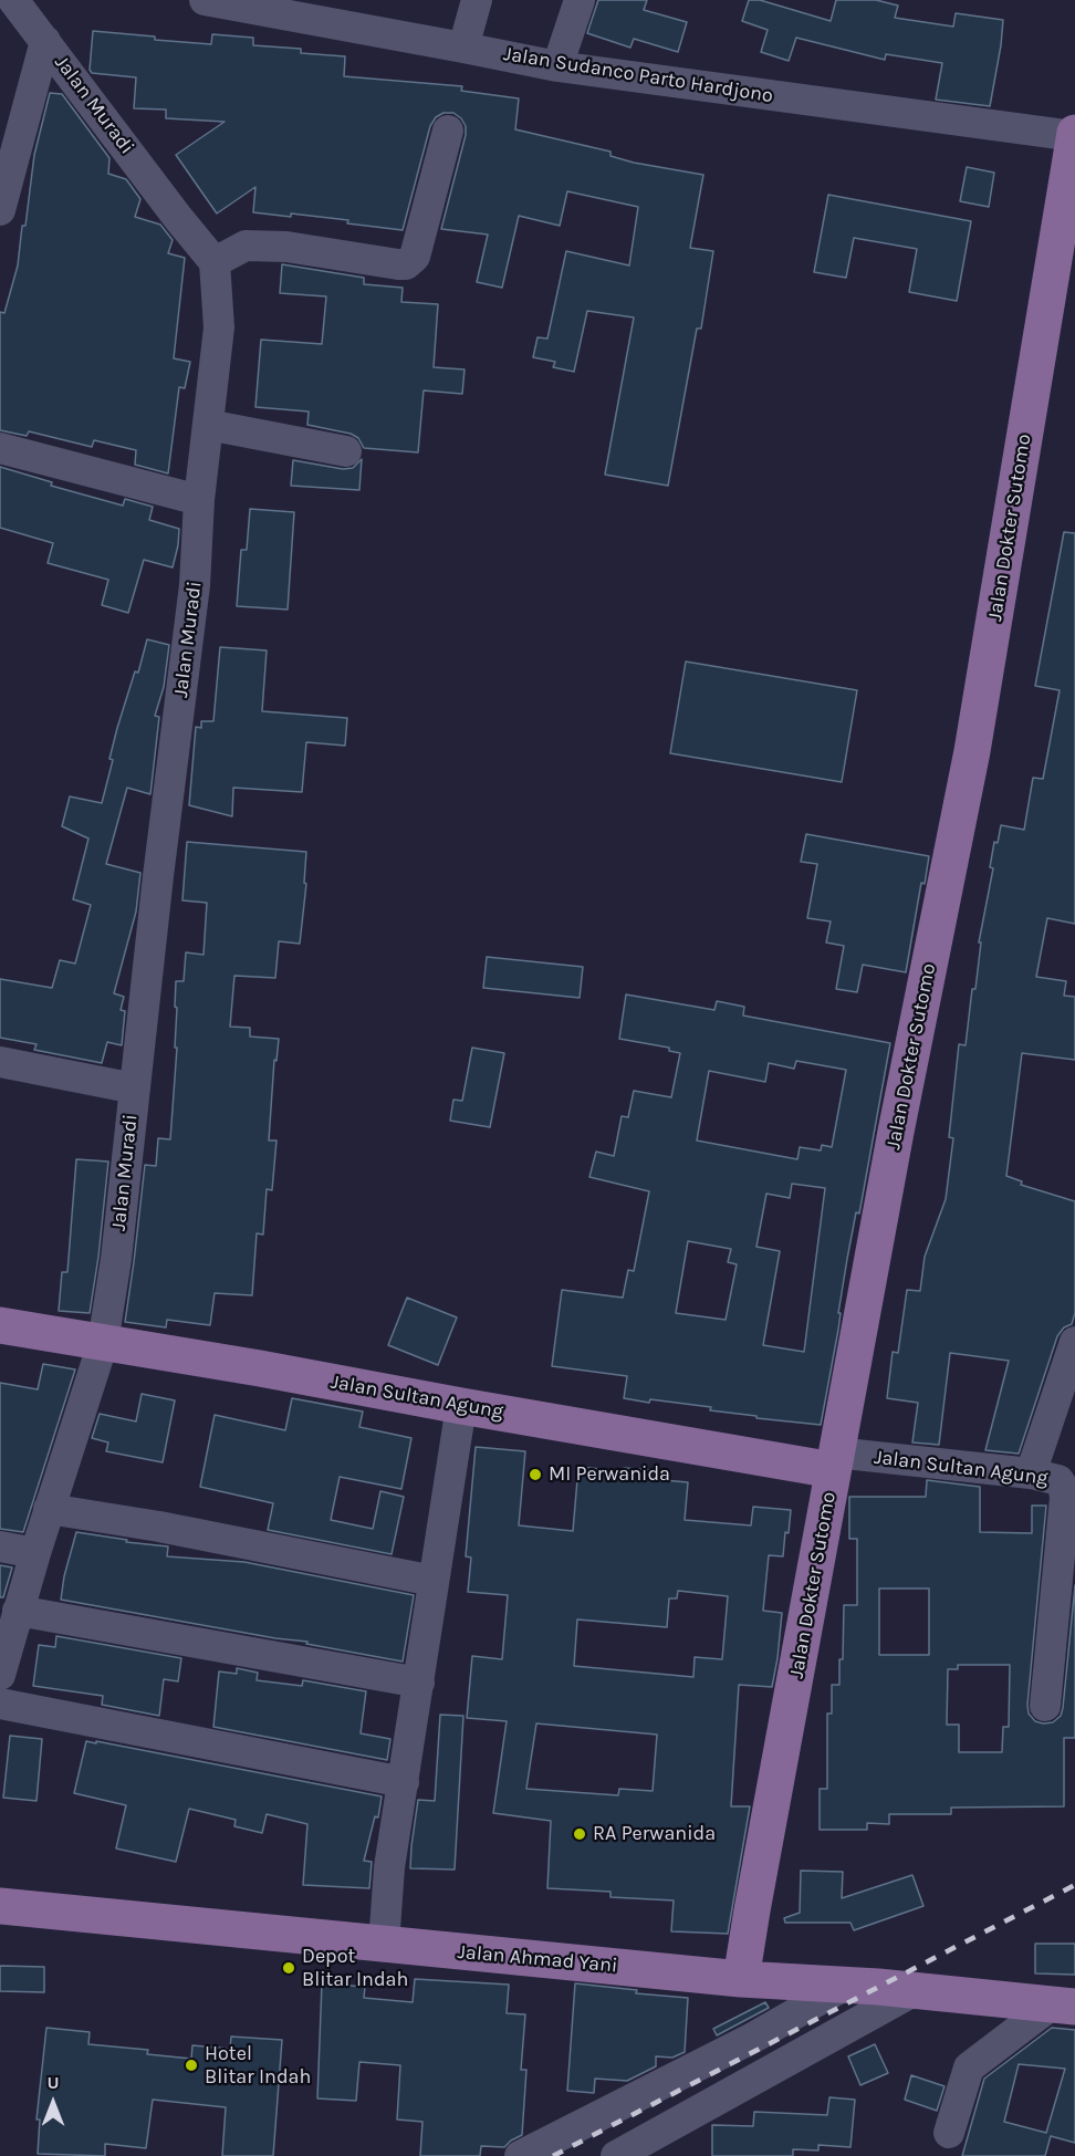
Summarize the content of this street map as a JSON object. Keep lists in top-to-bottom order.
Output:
{
  "streets": {
    "main road": ["Jalan Dokter Sutomo", "Jalan Sultan Agung", "Jalan Ahmad Yani"],
    "street": ["Jalan Sudanco Parto Hardjono", "Jalan Muradi"]
  },
  "crossings": [
    ["Jalan Sudanco Parto Hardjono", "Jalan Dokter Sutomo"],
    ["Jalan Muradi", "Jalan Sultan Agung"],
    ["Jalan Dokter Sutomo", "Jalan Sultan Agung"],
    ["Jalan Dokter Sutomo", "Jalan Ahmad Yani"]
  ],
  "places": [
    "MI Perwanida",
    "RA Perwanida",
    "Depot Blitar Indah",
    "Hotel Blitar Indah"
  ],
  "north": "top"
}
